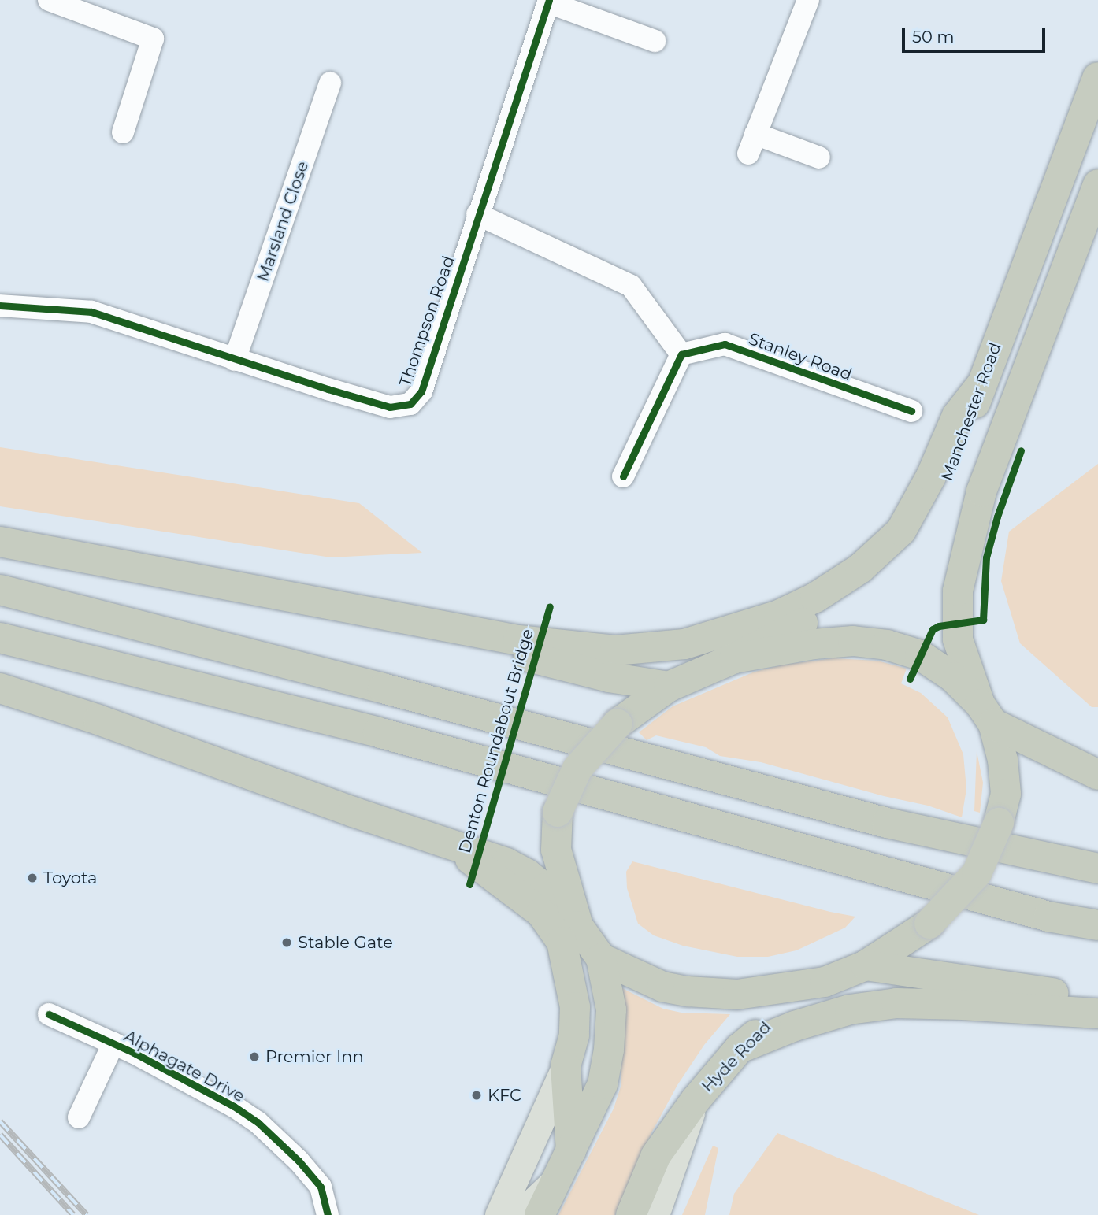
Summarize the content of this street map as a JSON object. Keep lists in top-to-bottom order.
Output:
{
  "streets": {
    "highway": ["Manchester Road", "Hyde Road"],
    "street": [
      "Marsland Close",
      "Thompson Road",
      "Stanley Road",
      "Alphagate Drive"
    ],
    "cycle path": ["Denton Roundabout Bridge"]
  },
  "crossings": [
    ["Marsland Close", "Thompson Road"]
  ],
  "places": [
    "Toyota",
    "Stable Gate",
    "Premier Inn",
    "KFC"
  ],
  "scale_bar": "50 m"
}
